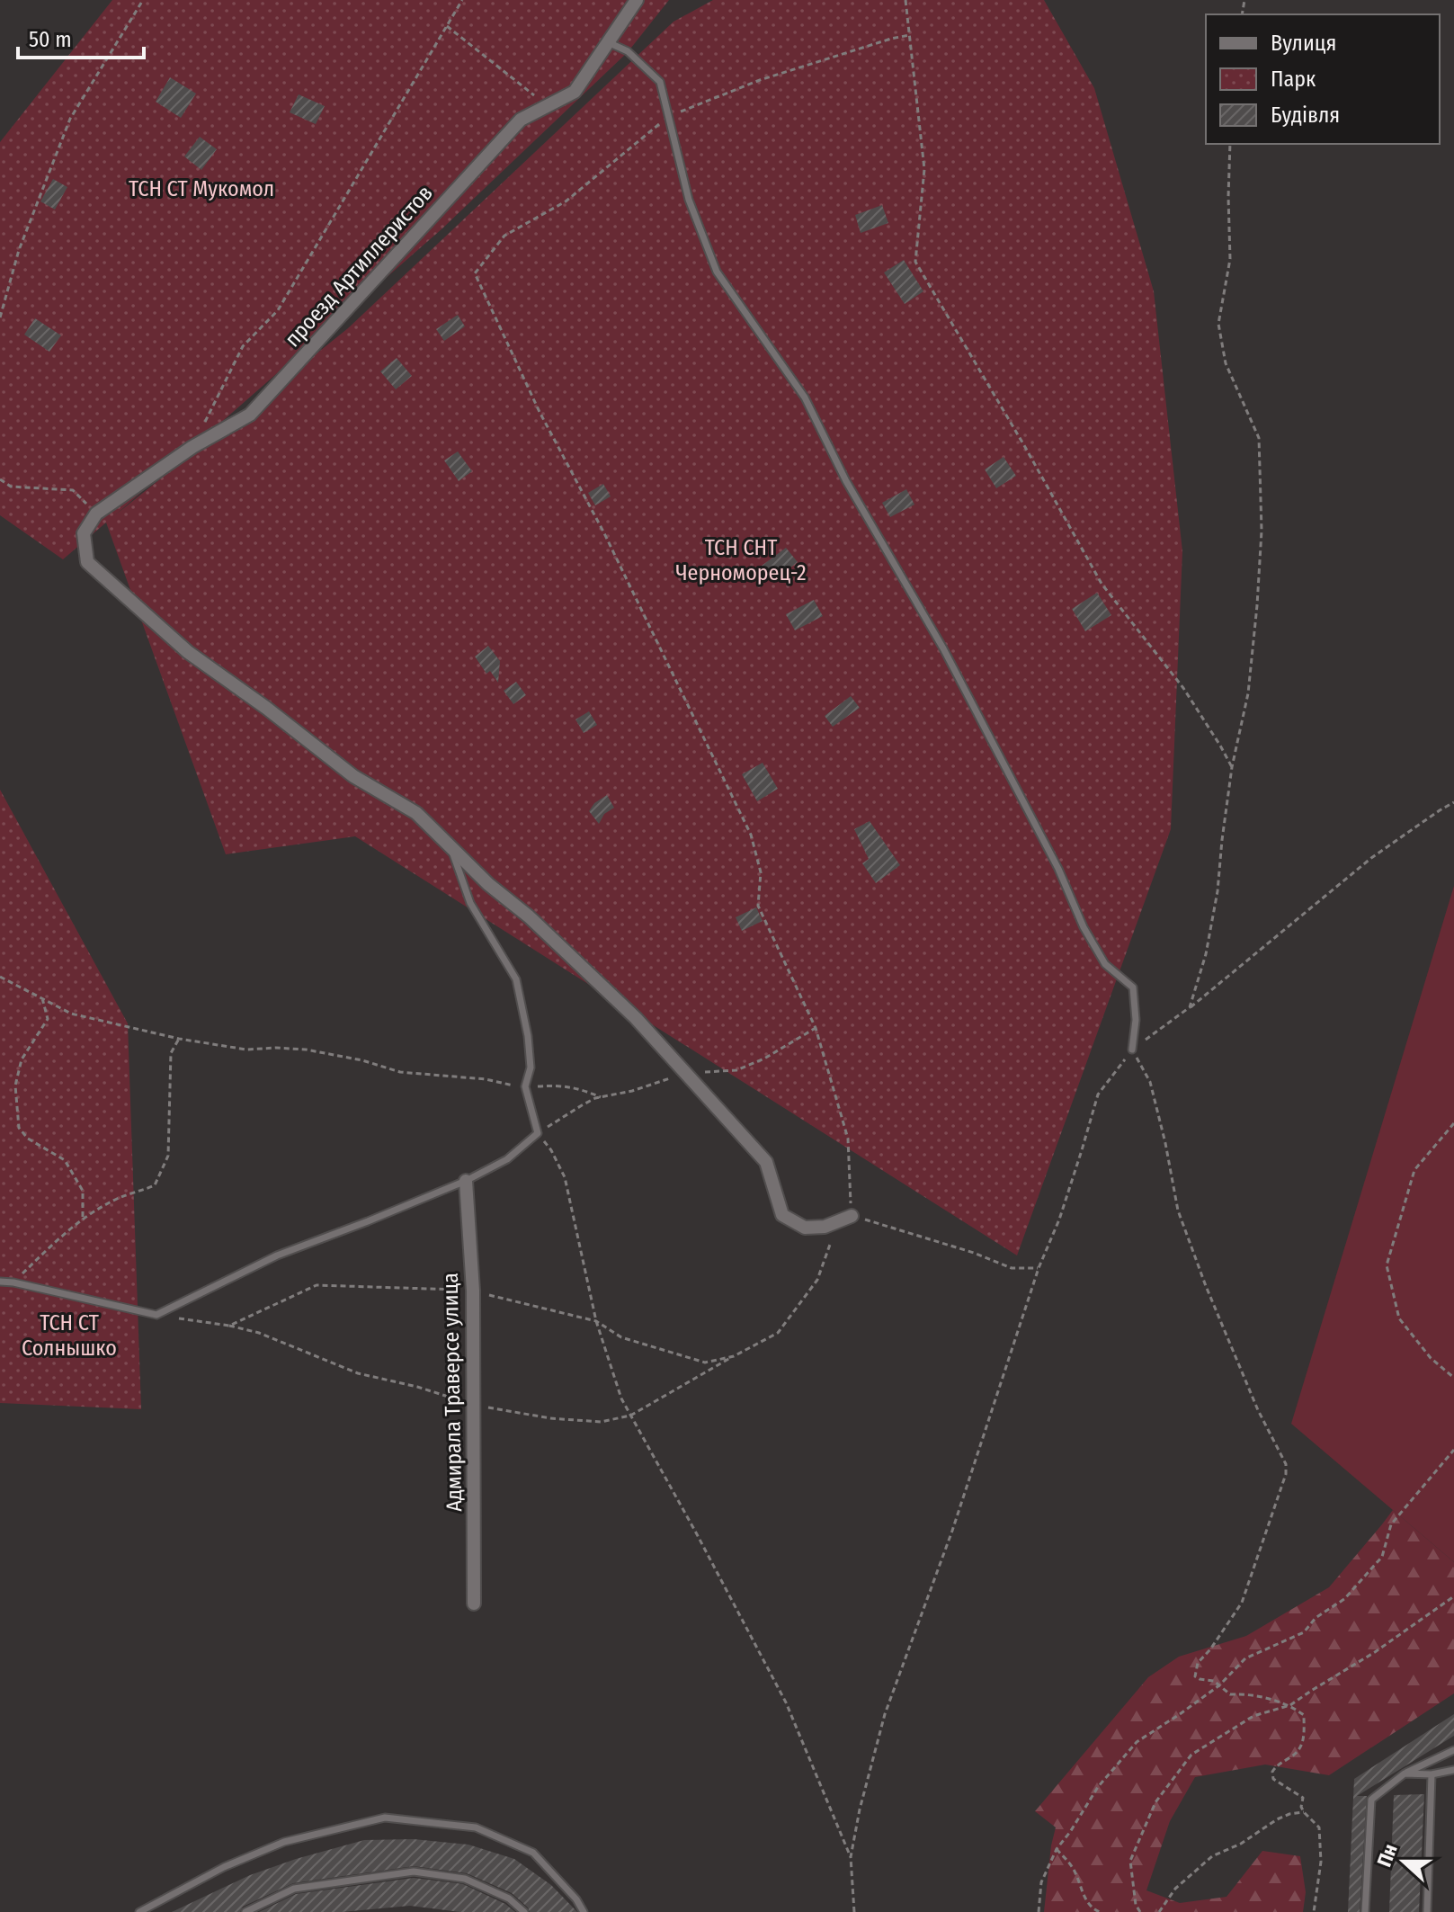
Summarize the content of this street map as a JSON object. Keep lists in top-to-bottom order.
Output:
{
  "streets": {
    "street": ["проезд Артиллеристов", "Адмирала Траверсе улица"]
  },
  "parks": ["ТСН СТ Мукомол", "ТСН СНТ Черноморец-2", "ТСН СТ Солнышко"],
  "legend": ["Вулиця", "Парк", "Будівля"],
  "scale_bar": "50 m",
  "north": "left"
}
